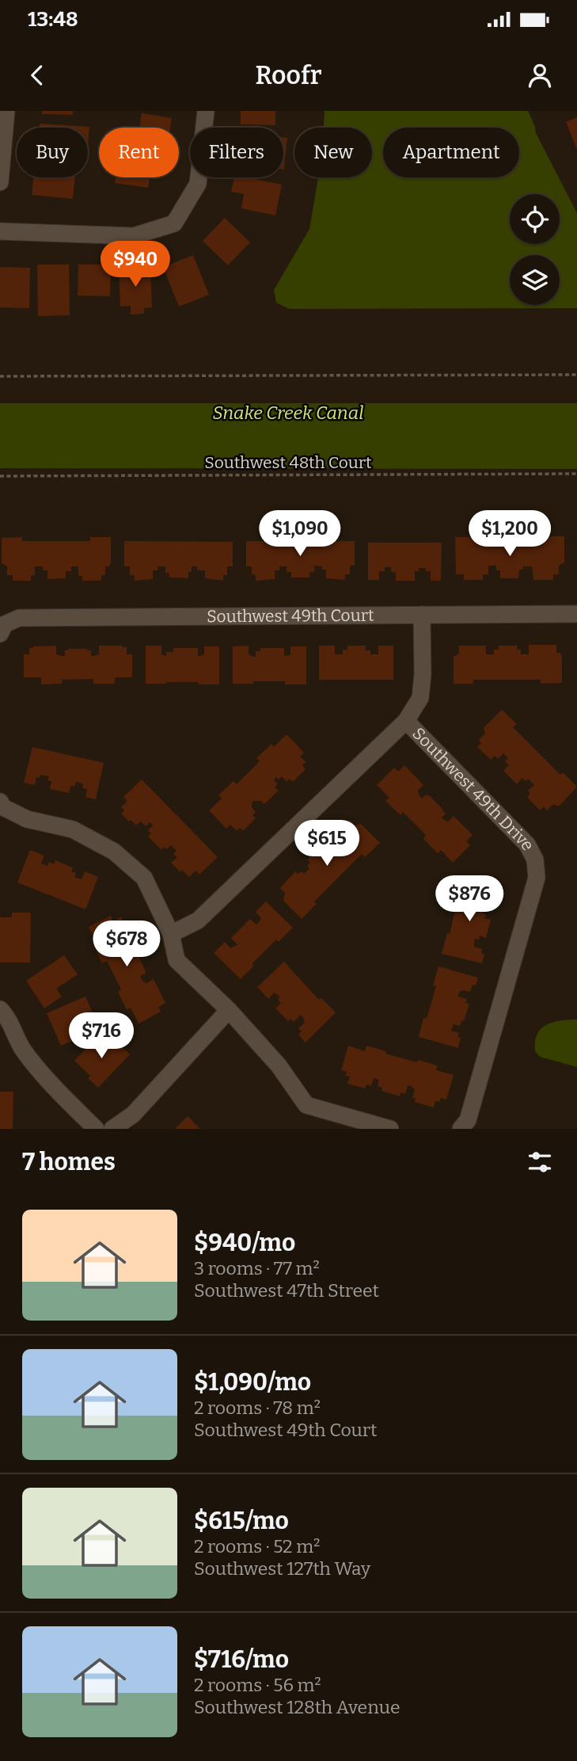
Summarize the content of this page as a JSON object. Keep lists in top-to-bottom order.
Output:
{
  "streets": {
    "street": ["Southwest 49th Court", "Southwest 49th Drive"],
    "path": ["Southwest 48th Court"]
  },
  "water": ["Snake Creek Canal"],
  "page": {
    "status": "13:48",
    "header": "Roofr",
    "chip": [
      "Buy",
      "Rent",
      "Filters",
      "New",
      "Apartment"
    ],
    "price": [
      "$940",
      "$1,090",
      "$1,200",
      "$615",
      "$876",
      "$678",
      "$716"
    ],
    "heading": "7 homes",
    "list": [
      {
        "name": "$940/mo",
        "note": "3 rooms · 77 m² · Southwest 47th Street"
      },
      {
        "name": "$1,090/mo",
        "note": "2 rooms · 78 m² · Southwest 49th Court"
      },
      {
        "name": "$615/mo",
        "note": "2 rooms · 52 m² · Southwest 127th Way"
      },
      {
        "name": "$716/mo",
        "note": "2 rooms · 56 m² · Southwest 128th Avenue"
      }
    ]
  }
}
